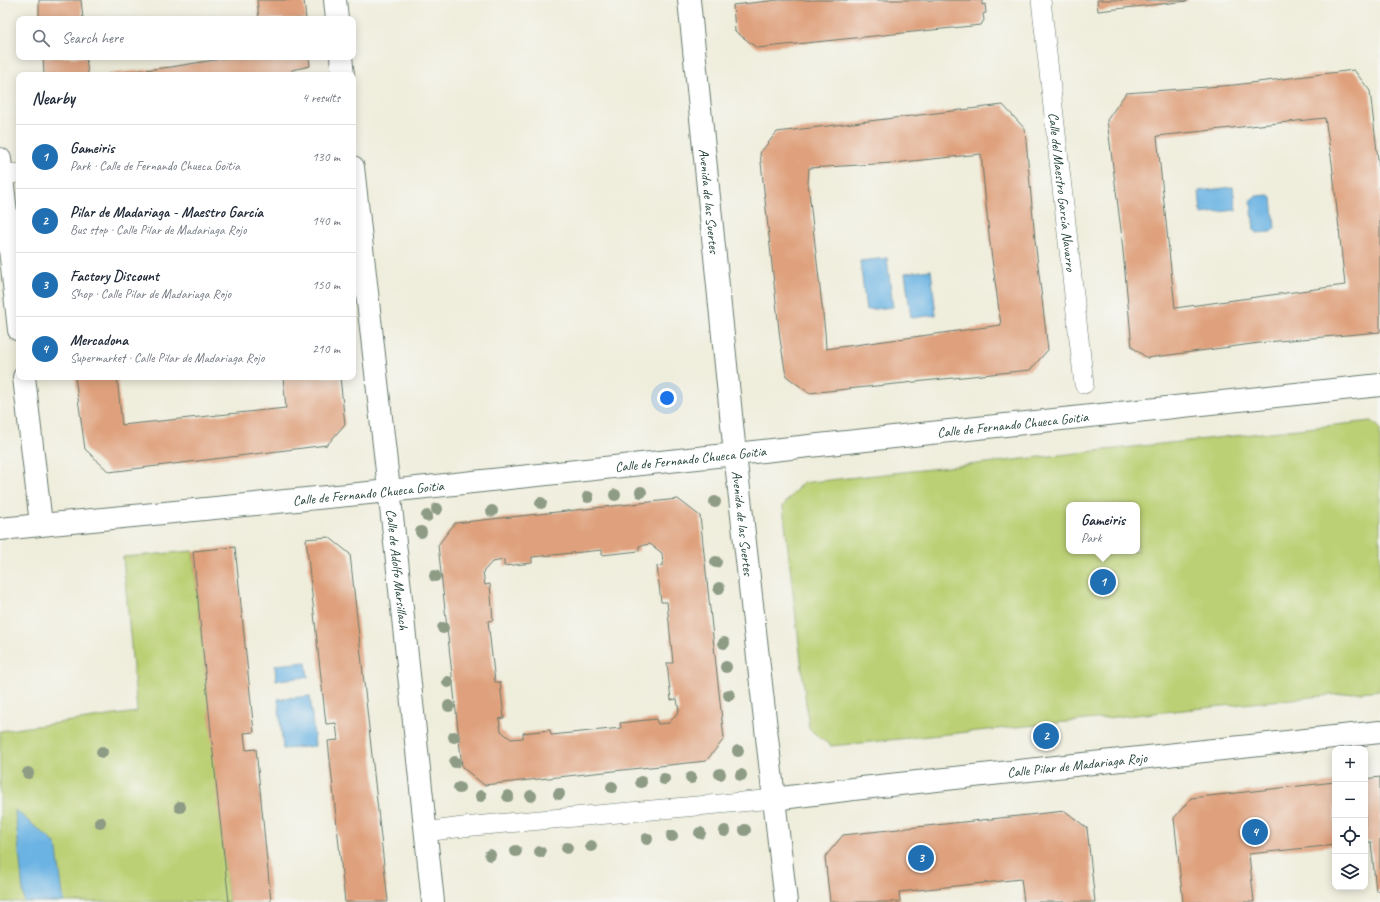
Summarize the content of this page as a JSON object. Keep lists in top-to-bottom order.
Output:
{
  "streets": {
    "street": [
      "Calle del Maestro García Navarro",
      "Avenida de las Suertes",
      "Calle de Fernando Chueca Goitia",
      "Calle de Adolfo Marsillach",
      "Calle Pilar de Madariaga Rojo"
    ]
  },
  "crossings": [
    ["Avenida de las Suertes", "Calle de Fernando Chueca Goitia"],
    ["Avenida de las Suertes", "Calle Pilar de Madariaga Rojo"],
    ["Calle de Fernando Chueca Goitia", "Calle de Adolfo Marsillach"]
  ],
  "page": {
    "search": "Search here",
    "heading": ["Nearby", "4 results"],
    "list": [
      {
        "mark": "1",
        "name": "Gameiris",
        "note": "Park · Calle de Fernando Chueca Goitia",
        "value": "130 m"
      },
      {
        "mark": "2",
        "name": "Pilar de Madariaga - Maestro García",
        "note": "Bus stop · Calle Pilar de Madariaga Rojo",
        "value": "140 m"
      },
      {
        "mark": "3",
        "name": "Factory Discount",
        "note": "Shop · Calle Pilar de Madariaga Rojo",
        "value": "150 m"
      },
      {
        "mark": "4",
        "name": "Mercadona",
        "note": "Supermarket · Calle Pilar de Madariaga Rojo",
        "value": "210 m"
      }
    ],
    "popup": ["Gameiris", "Park"],
    "pins": [
      "1",
      "2",
      "4",
      "3"
    ],
    "map_buttons": ["+", "−"]
  }
}
